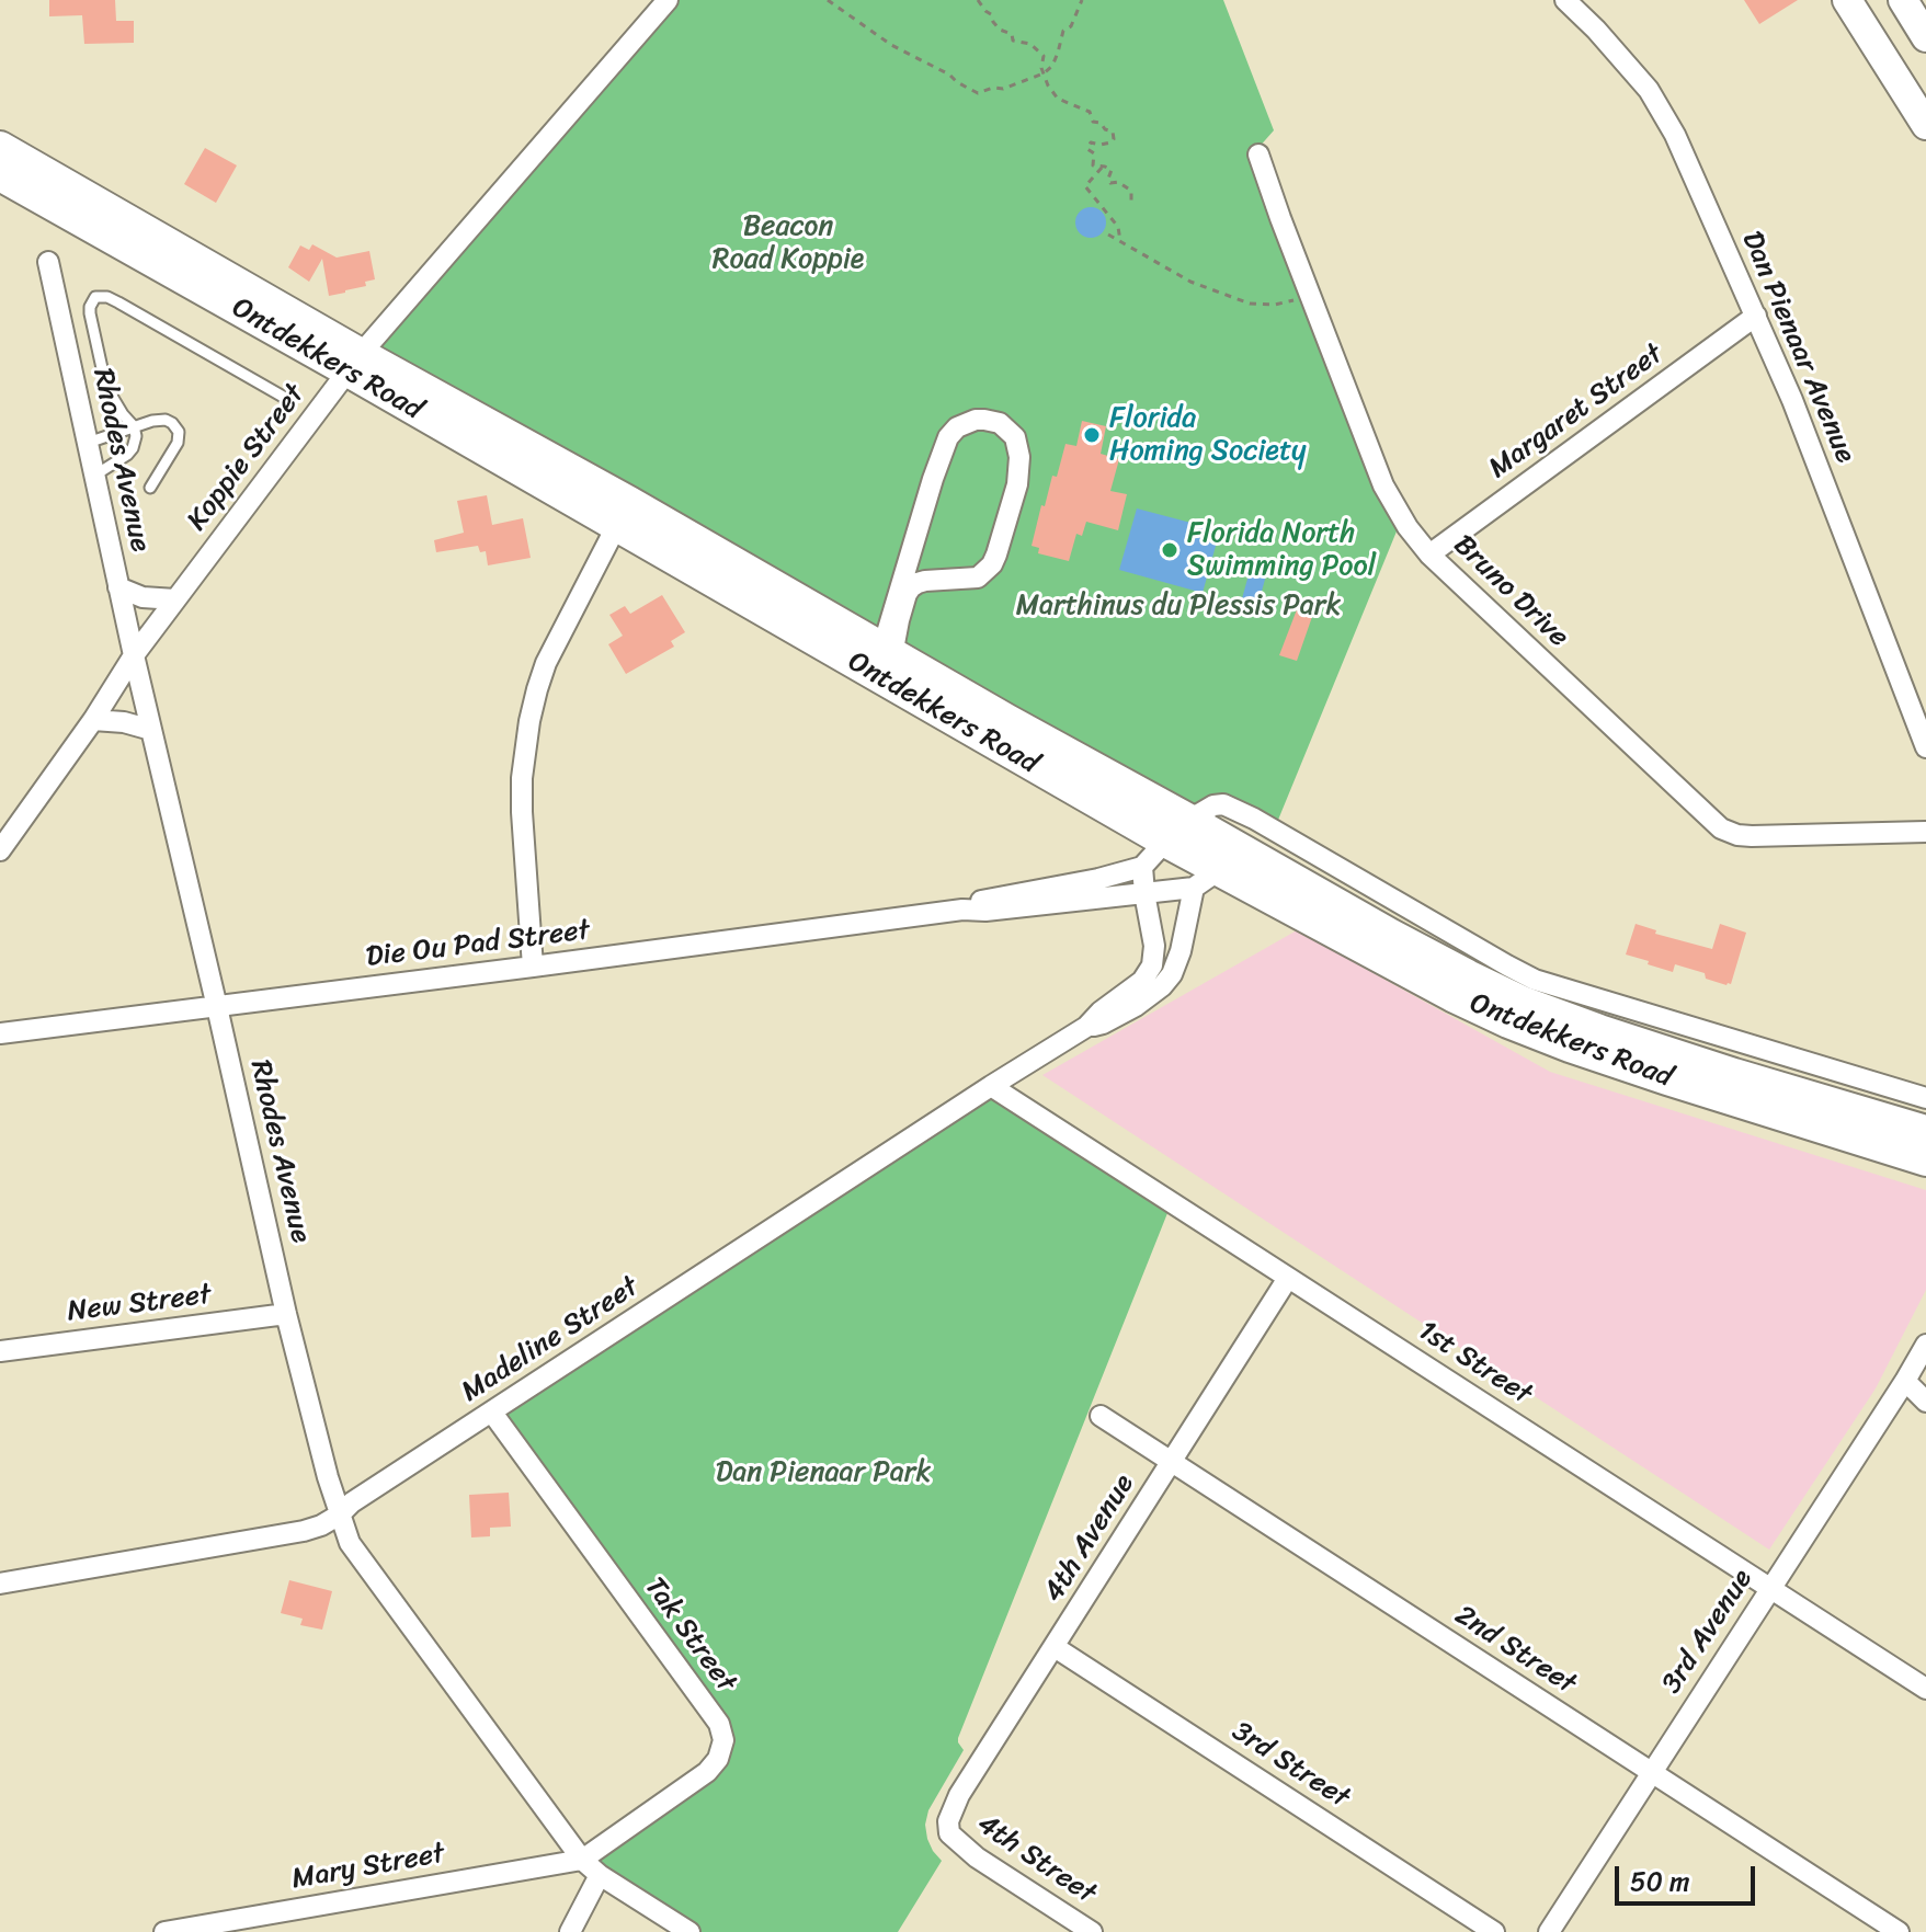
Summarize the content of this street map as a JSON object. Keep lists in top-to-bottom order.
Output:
{
  "streets": {
    "main road": ["Ontdekkers Road"],
    "street": [
      "Dan Pienaar Avenue",
      "Margaret Street",
      "Koppie Street",
      "Rhodes Avenue",
      "Bruno Drive",
      "Die Ou Pad Street",
      "New Street",
      "Madeline Street",
      "1st Street",
      "4th Avenue",
      "3rd Avenue",
      "Tak Street",
      "2nd Street",
      "3rd Street",
      "4th Street",
      "Mary Street"
    ]
  },
  "crossings": [
    ["Dan Pienaar Avenue", "Margaret Street"],
    ["Ontdekkers Road", "Koppie Street"],
    ["Ontdekkers Road", "Die Ou Pad Street"],
    ["Ontdekkers Road", "Madeline Street"],
    ["Margaret Street", "Bruno Drive"],
    ["Koppie Street", "Rhodes Avenue"],
    ["Rhodes Avenue", "Die Ou Pad Street"],
    ["Rhodes Avenue", "New Street"],
    ["Rhodes Avenue", "Madeline Street"],
    ["Rhodes Avenue", "Tak Street"],
    ["Rhodes Avenue", "Mary Street"],
    ["Die Ou Pad Street", "Madeline Street"],
    ["Madeline Street", "1st Street"],
    ["Madeline Street", "Tak Street"],
    ["1st Street", "4th Avenue"],
    ["1st Street", "3rd Avenue"],
    ["4th Avenue", "2nd Street"],
    ["4th Avenue", "3rd Street"],
    ["4th Avenue", "4th Street"],
    ["3rd Avenue", "2nd Street"],
    ["Tak Street", "Mary Street"]
  ],
  "parks": ["Beacon Road Koppie", "Marthinus du Plessis Park", "Dan Pienaar Park"],
  "places": ["Florida Homing Society", "Florida North Swimming Pool"],
  "scale_bar": "50 m"
}
